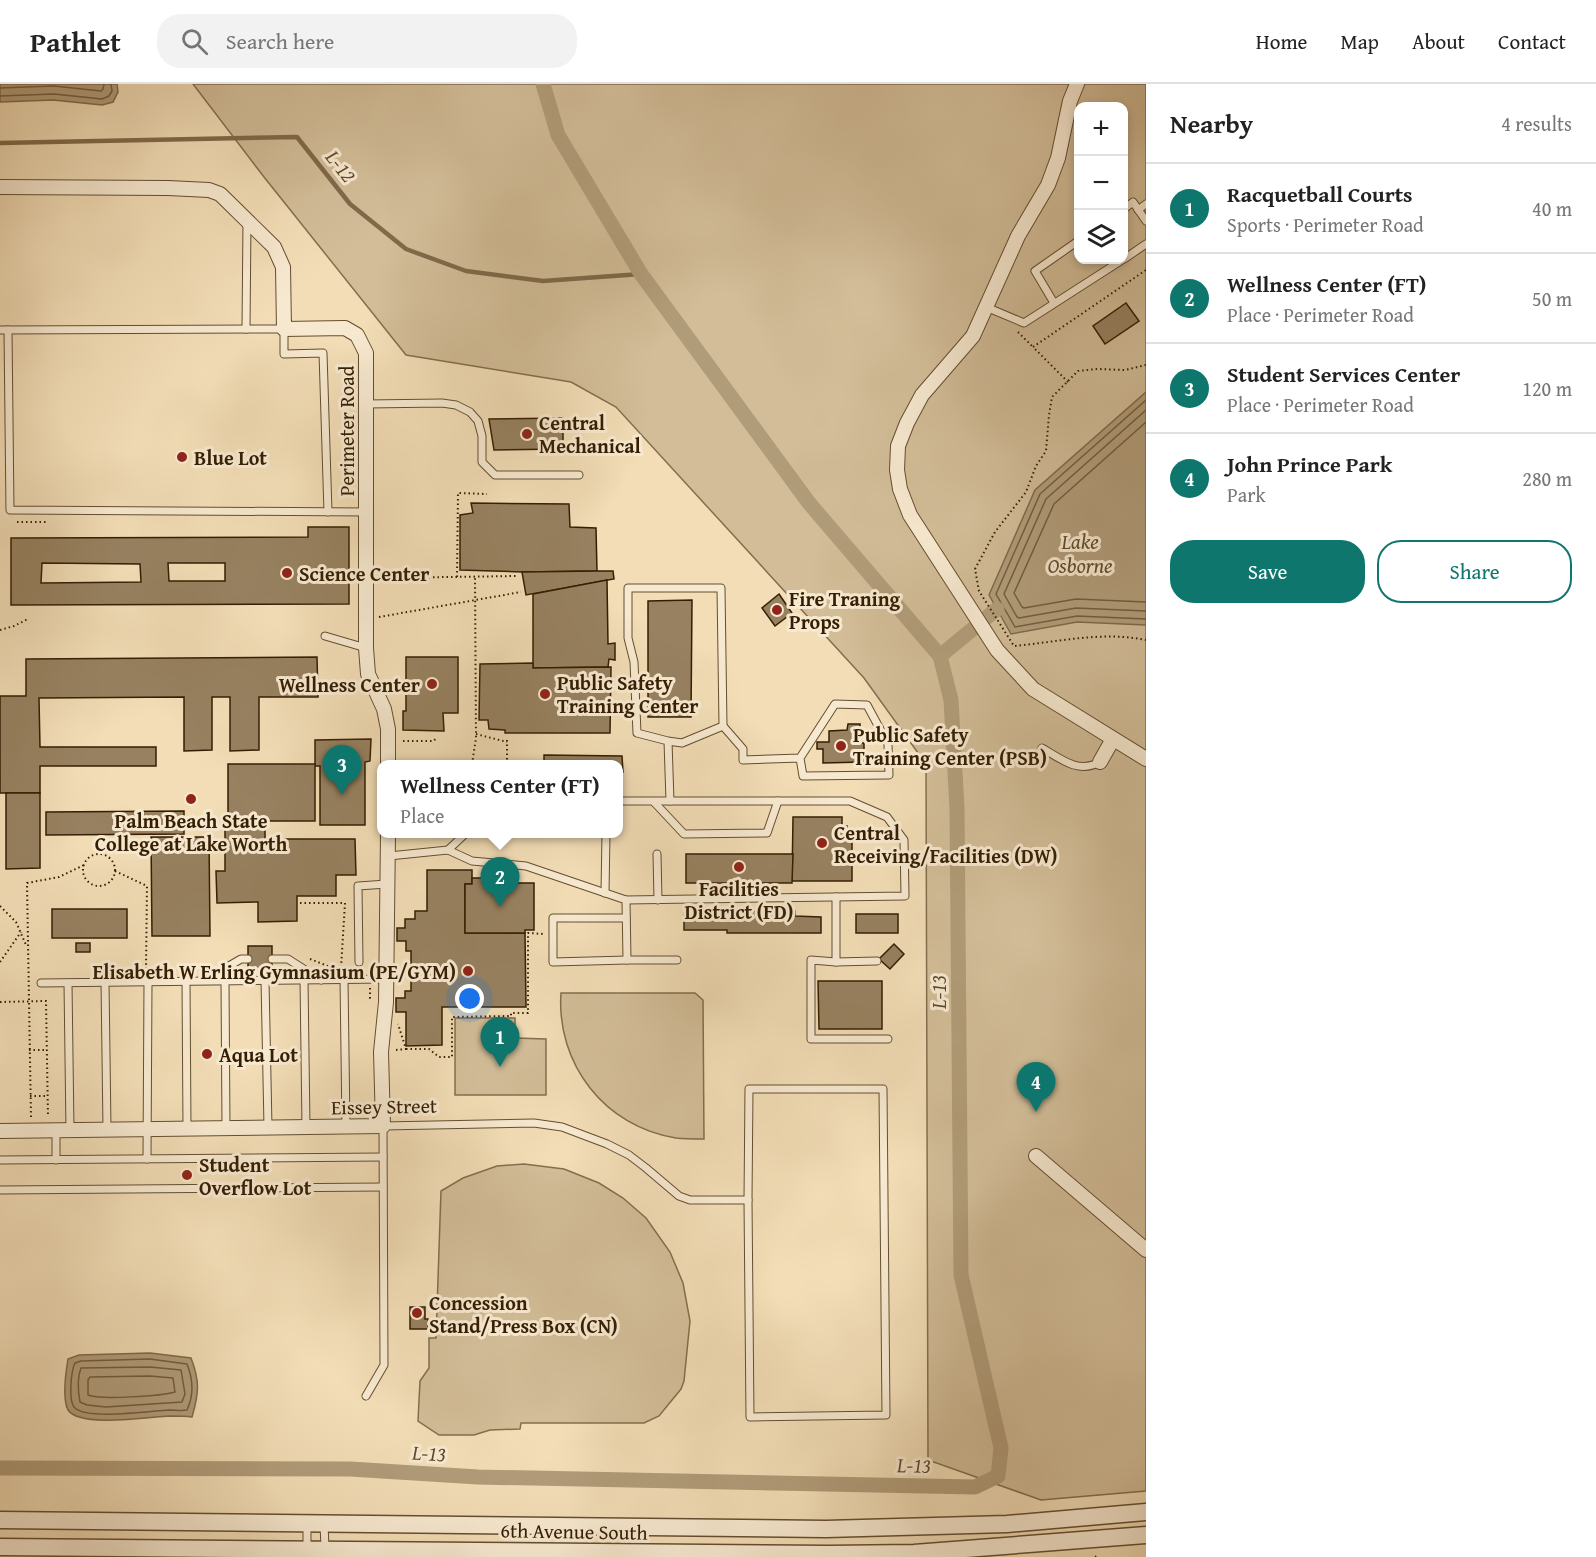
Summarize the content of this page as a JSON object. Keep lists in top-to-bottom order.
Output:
{
  "streets": {
    "street": ["Perimeter Road", "Eissey Street", "6th Avenue South"]
  },
  "water": ["L-12", "Lake Osborne", "L-13"],
  "places": [
    "Central Mechanical",
    "Blue Lot",
    "Science Center",
    "Fire Traning Props",
    "Wellness Center",
    "Public Safety Training Center",
    "Public Safety Training Center (PSB)",
    "Palm Beach State College at Lake Worth",
    "Central Receiving/Facilities (DW)",
    "Facilities District (FD)",
    "Elisabeth W Erling Gymnasium (PE/GYM)",
    "Aqua Lot",
    "Student Overflow Lot",
    "Concession Stand/Press Box (CN)"
  ],
  "page": {
    "header": "Pathlet",
    "search": "Search here",
    "nav": [
      "Home",
      "Map",
      "About",
      "Contact"
    ],
    "heading": ["Nearby", "4 results"],
    "map_buttons": ["+", "−"],
    "list": [
      {
        "mark": "1",
        "name": "Racquetball Courts",
        "note": "Sports · Perimeter Road",
        "value": "40 m"
      },
      {
        "mark": "2",
        "name": "Wellness Center (FT)",
        "note": "Place · Perimeter Road",
        "value": "50 m"
      },
      {
        "mark": "3",
        "name": "Student Services Center",
        "note": "Place · Perimeter Road",
        "value": "120 m"
      },
      {
        "mark": "4",
        "name": "John Prince Park",
        "note": "Park",
        "value": "280 m"
      }
    ],
    "buttons": ["Save", "Share"],
    "pins": [
      "3",
      "2",
      "1",
      "4"
    ],
    "popup": ["Wellness Center (FT)", "Place"]
  }
}
